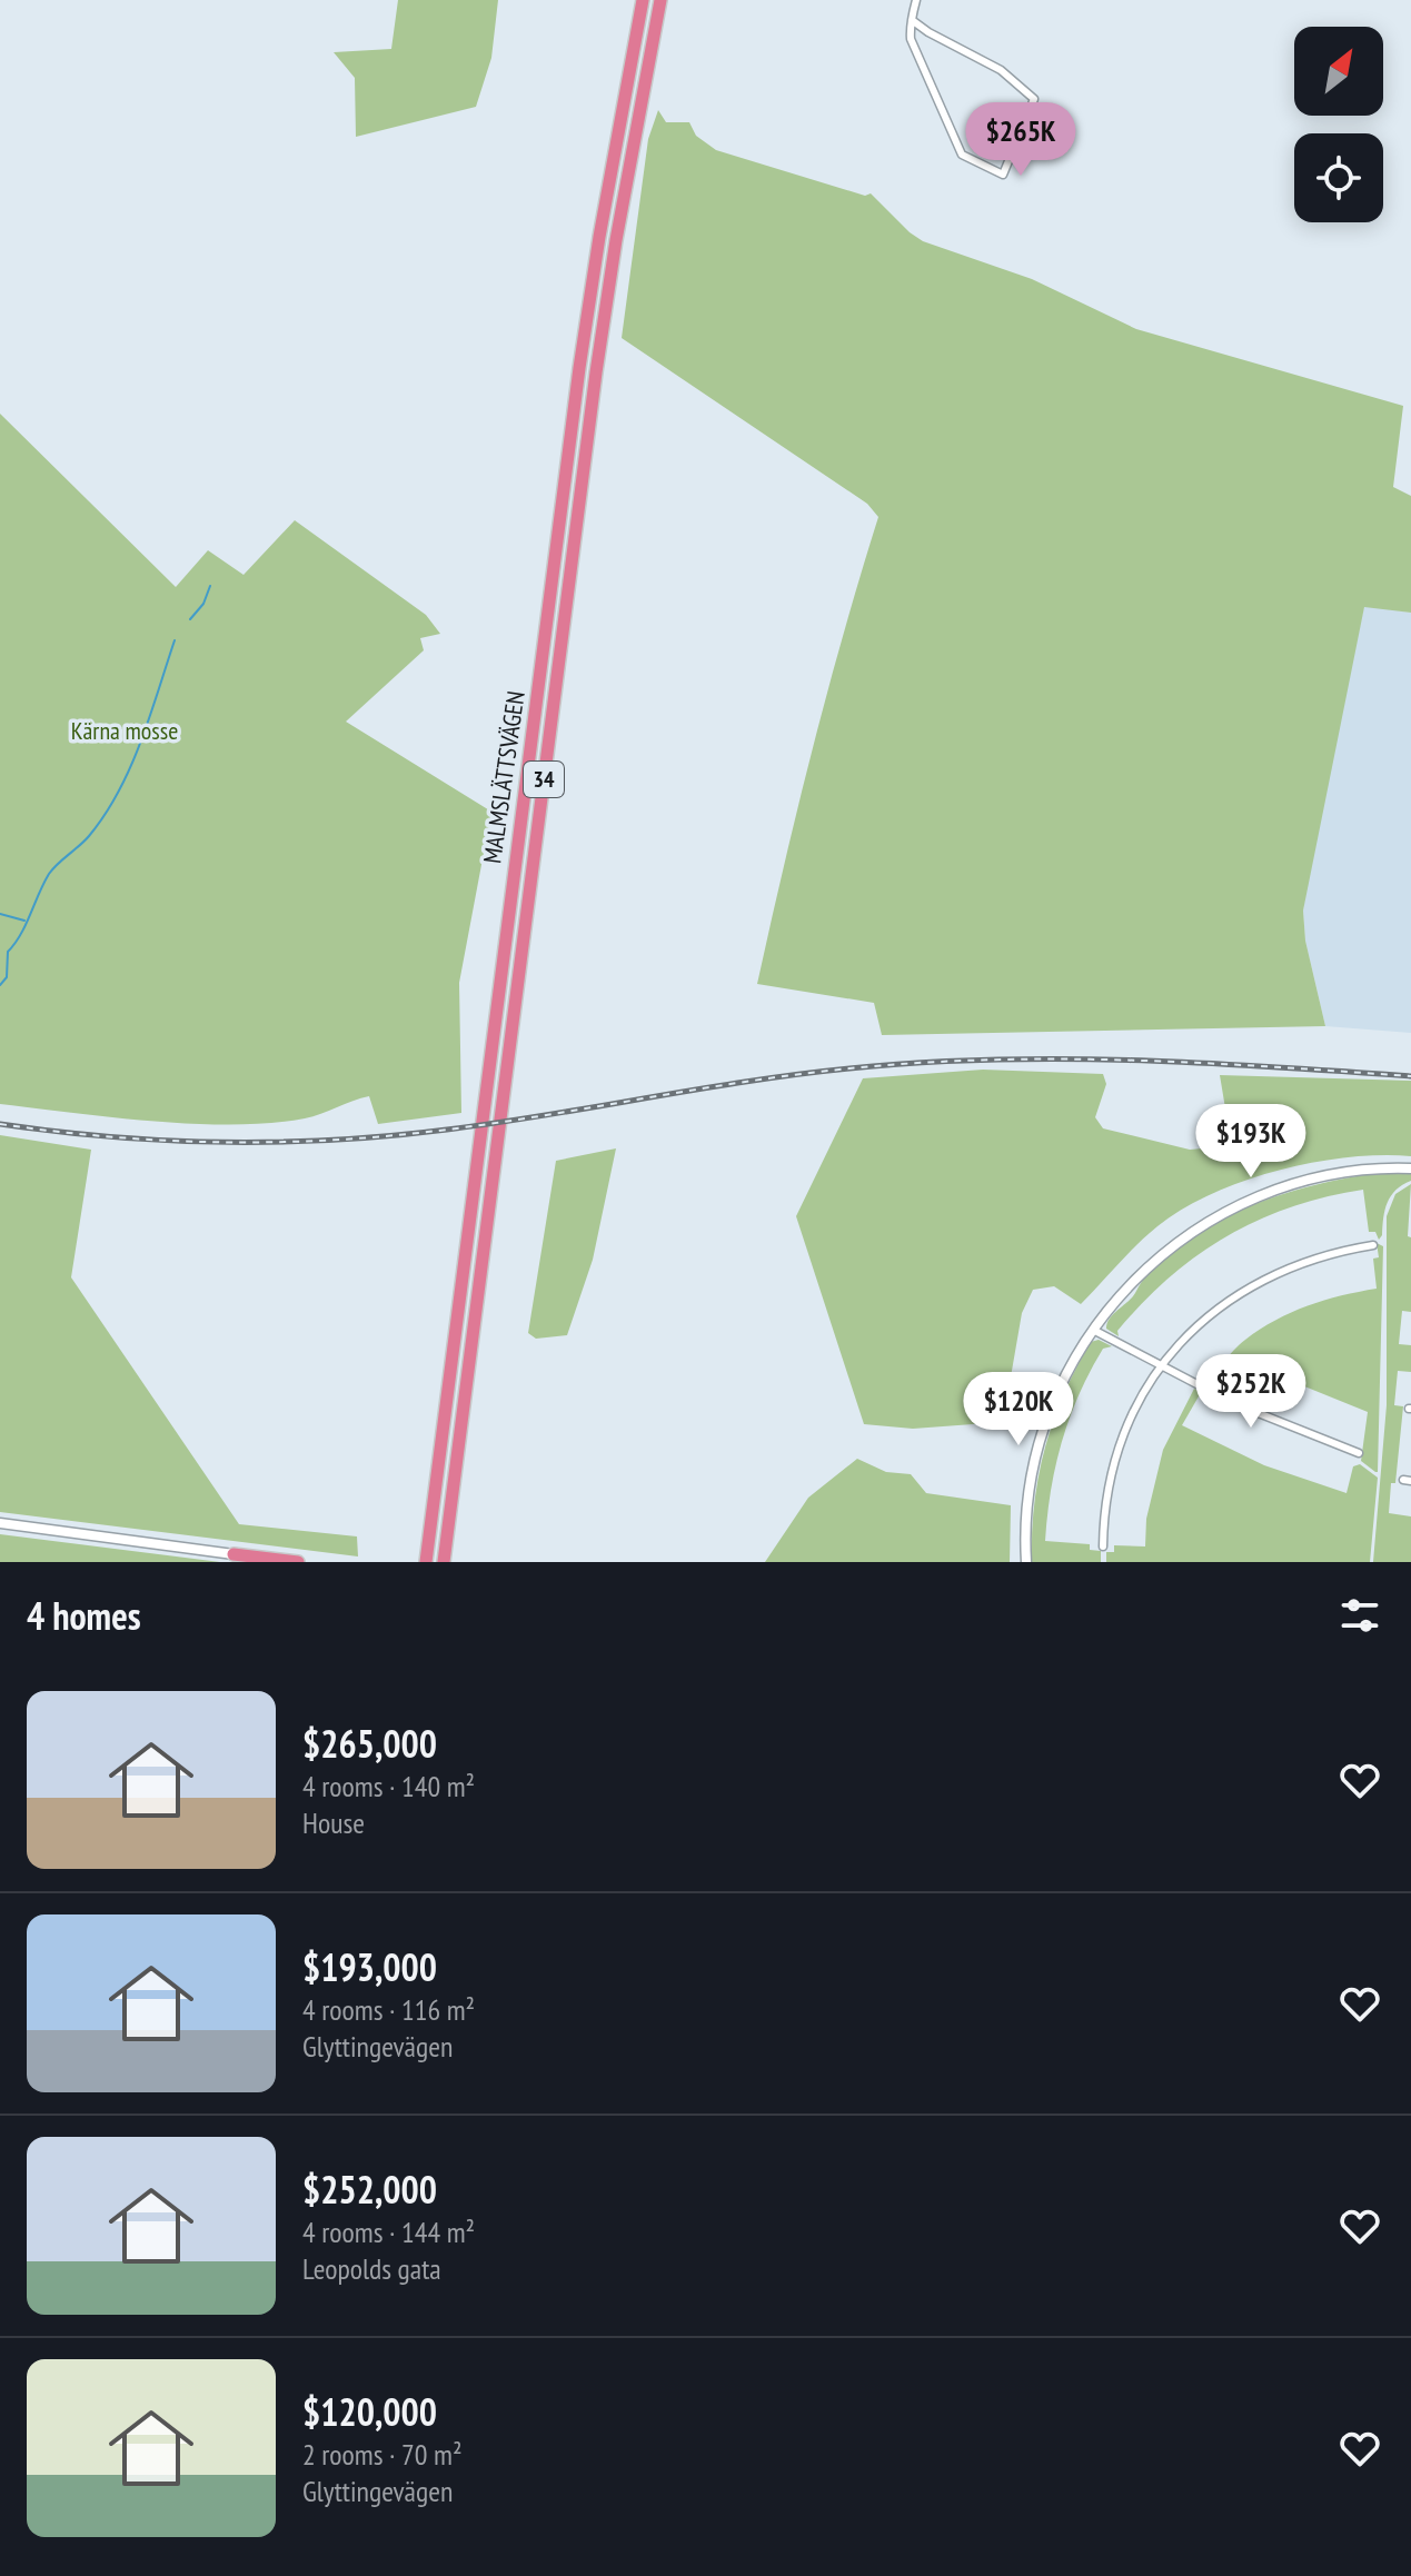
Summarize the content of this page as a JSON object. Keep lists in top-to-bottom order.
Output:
{
  "streets": {
    "highway": ["MALMSLÄTTSVÄGEN", "34"]
  },
  "parks": ["Kärna mosse"],
  "north": "top right",
  "page": {
    "price": [
      "$265K",
      "$193K",
      "$252K",
      "$120K"
    ],
    "heading": "4 homes",
    "list": [
      {
        "name": "$265,000",
        "note": "4 rooms · 140 m² · House"
      },
      {
        "name": "$193,000",
        "note": "4 rooms · 116 m² · Glyttingevägen"
      },
      {
        "name": "$252,000",
        "note": "4 rooms · 144 m² · Leopolds gata"
      },
      {
        "name": "$120,000",
        "note": "2 rooms · 70 m² · Glyttingevägen"
      }
    ]
  }
}
